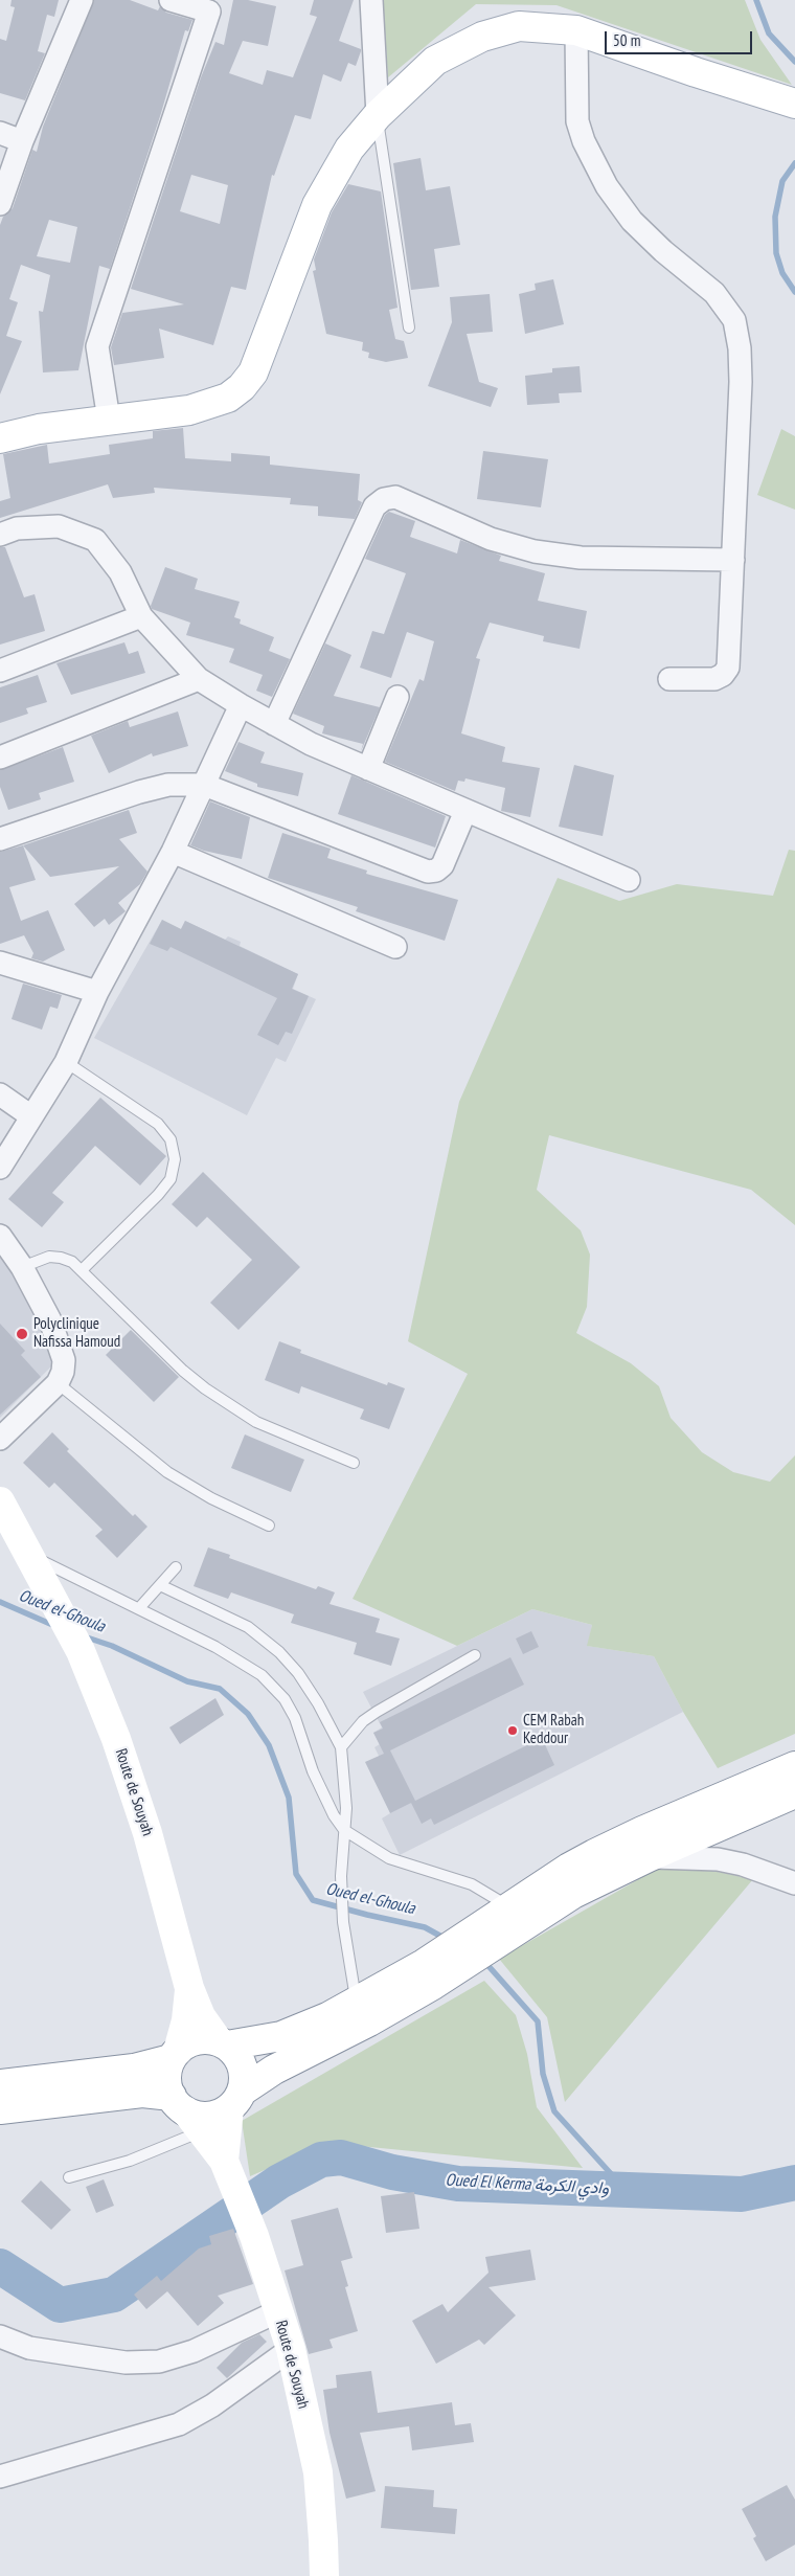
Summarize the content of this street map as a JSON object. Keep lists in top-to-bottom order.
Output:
{
  "streets": {
    "main road": ["Route de Souyah"]
  },
  "water": ["Oued el-Ghoula", "Oued El Kerma وادي الكرمة"],
  "places": ["Polyclinique Nafissa Hamoud", "CEM Rabah Keddour"],
  "scale_bar": "50 m"
}
